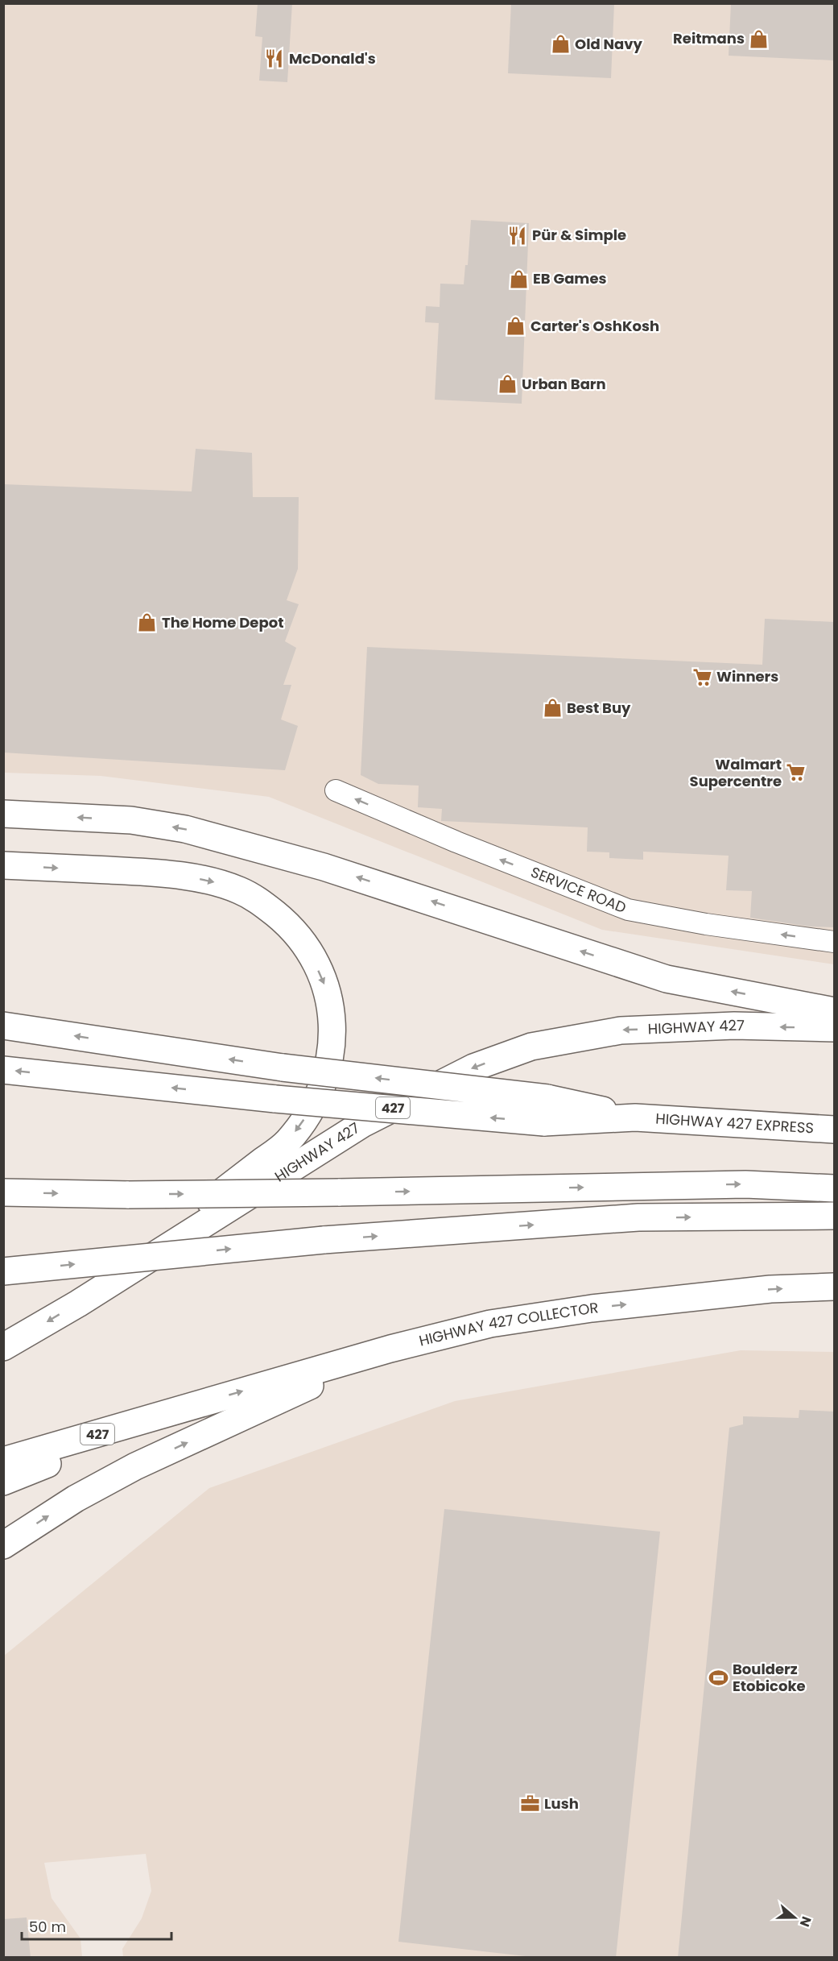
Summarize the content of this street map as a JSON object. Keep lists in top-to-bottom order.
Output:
{
  "streets": {
    "highway": [
      "HIGHWAY 427",
      "427",
      "HIGHWAY 427 EXPRESS",
      "HIGHWAY 427 COLLECTOR"
    ],
    "street": ["SERVICE ROAD"]
  },
  "crossings": [
    ["427", "HIGHWAY 427 COLLECTOR"]
  ],
  "one_way": ["SERVICE ROAD"],
  "places": {
    "shop": [
      "Reitmans",
      "Old Navy",
      "EB Games",
      "Carter's OshKosh",
      "Urban Barn",
      "The Home Depot",
      "Best Buy"
    ],
    "restaurant": ["McDonald's", "Pür & Simple"],
    "supermarket": ["Winners", "Walmart Supercentre"],
    "sports": ["Boulderz Etobicoke"],
    "office": ["Lush"]
  },
  "scale_bar": "50 m",
  "north": "right"
}
